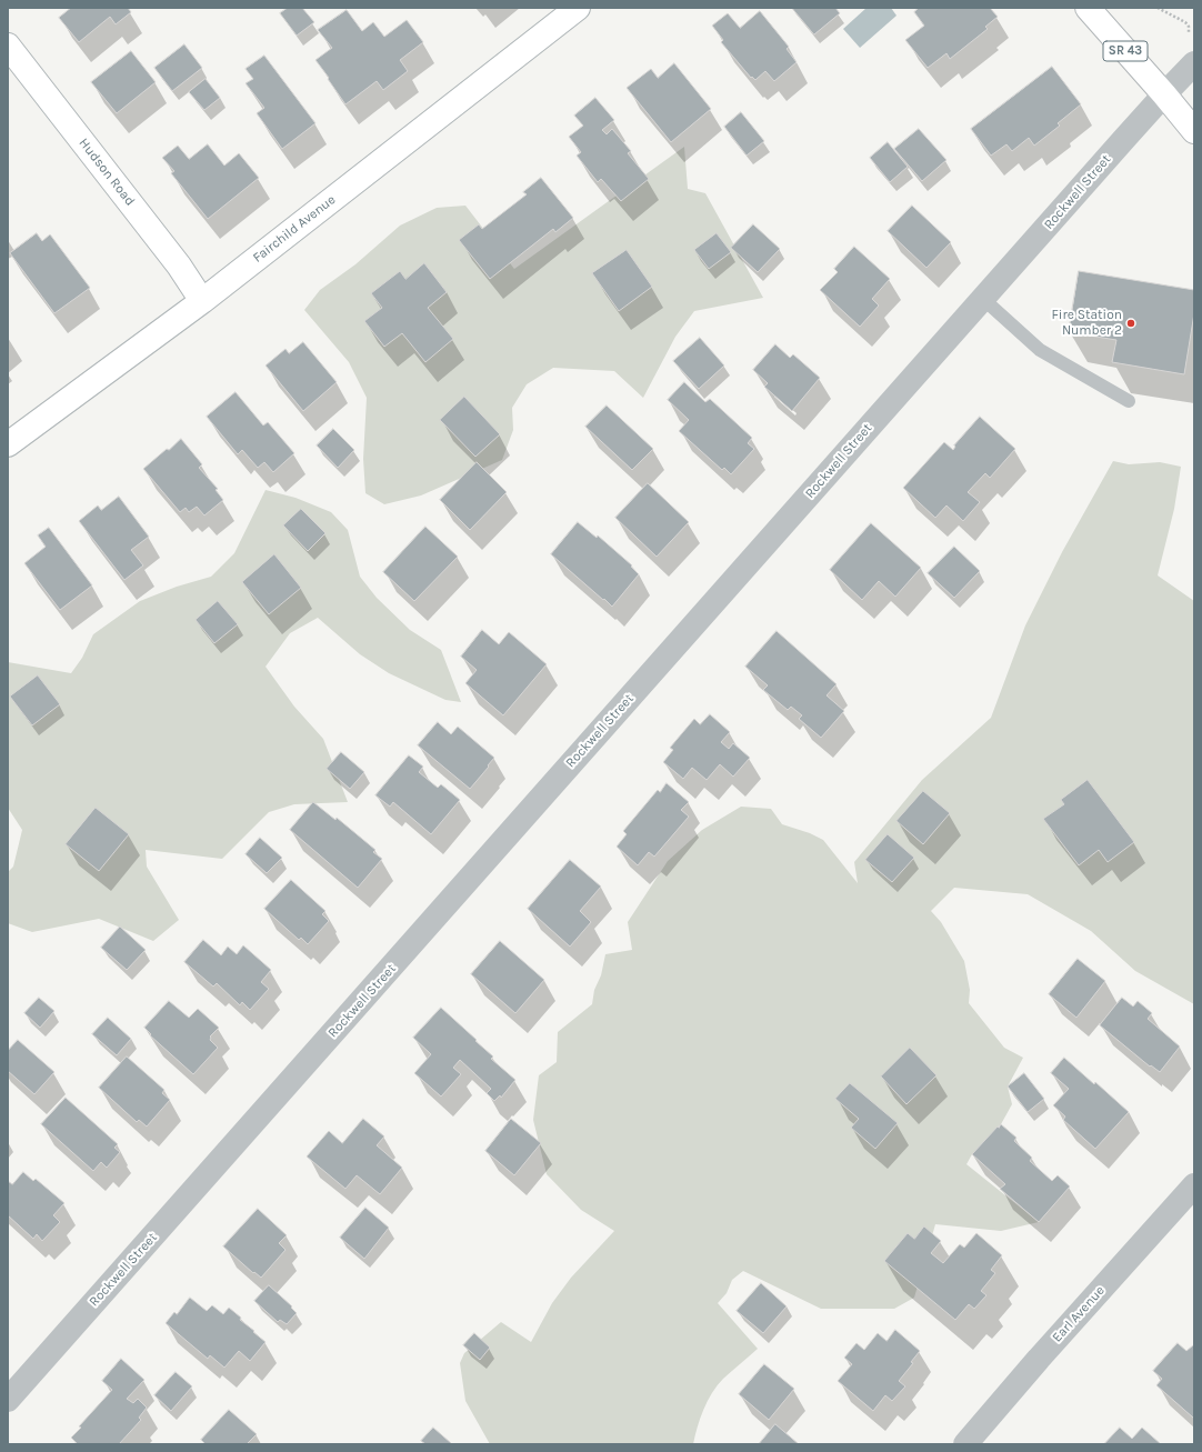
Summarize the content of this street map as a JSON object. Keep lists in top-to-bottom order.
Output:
{
  "streets": {
    "main road": ["SR 43", "Hudson Road", "Fairchild Avenue"],
    "street": ["Rockwell Street", "Earl Avenue"]
  },
  "crossings": [
    ["SR 43", "Rockwell Street"],
    ["Hudson Road", "Fairchild Avenue"]
  ],
  "places": ["Fire Station Number 2"]
}
